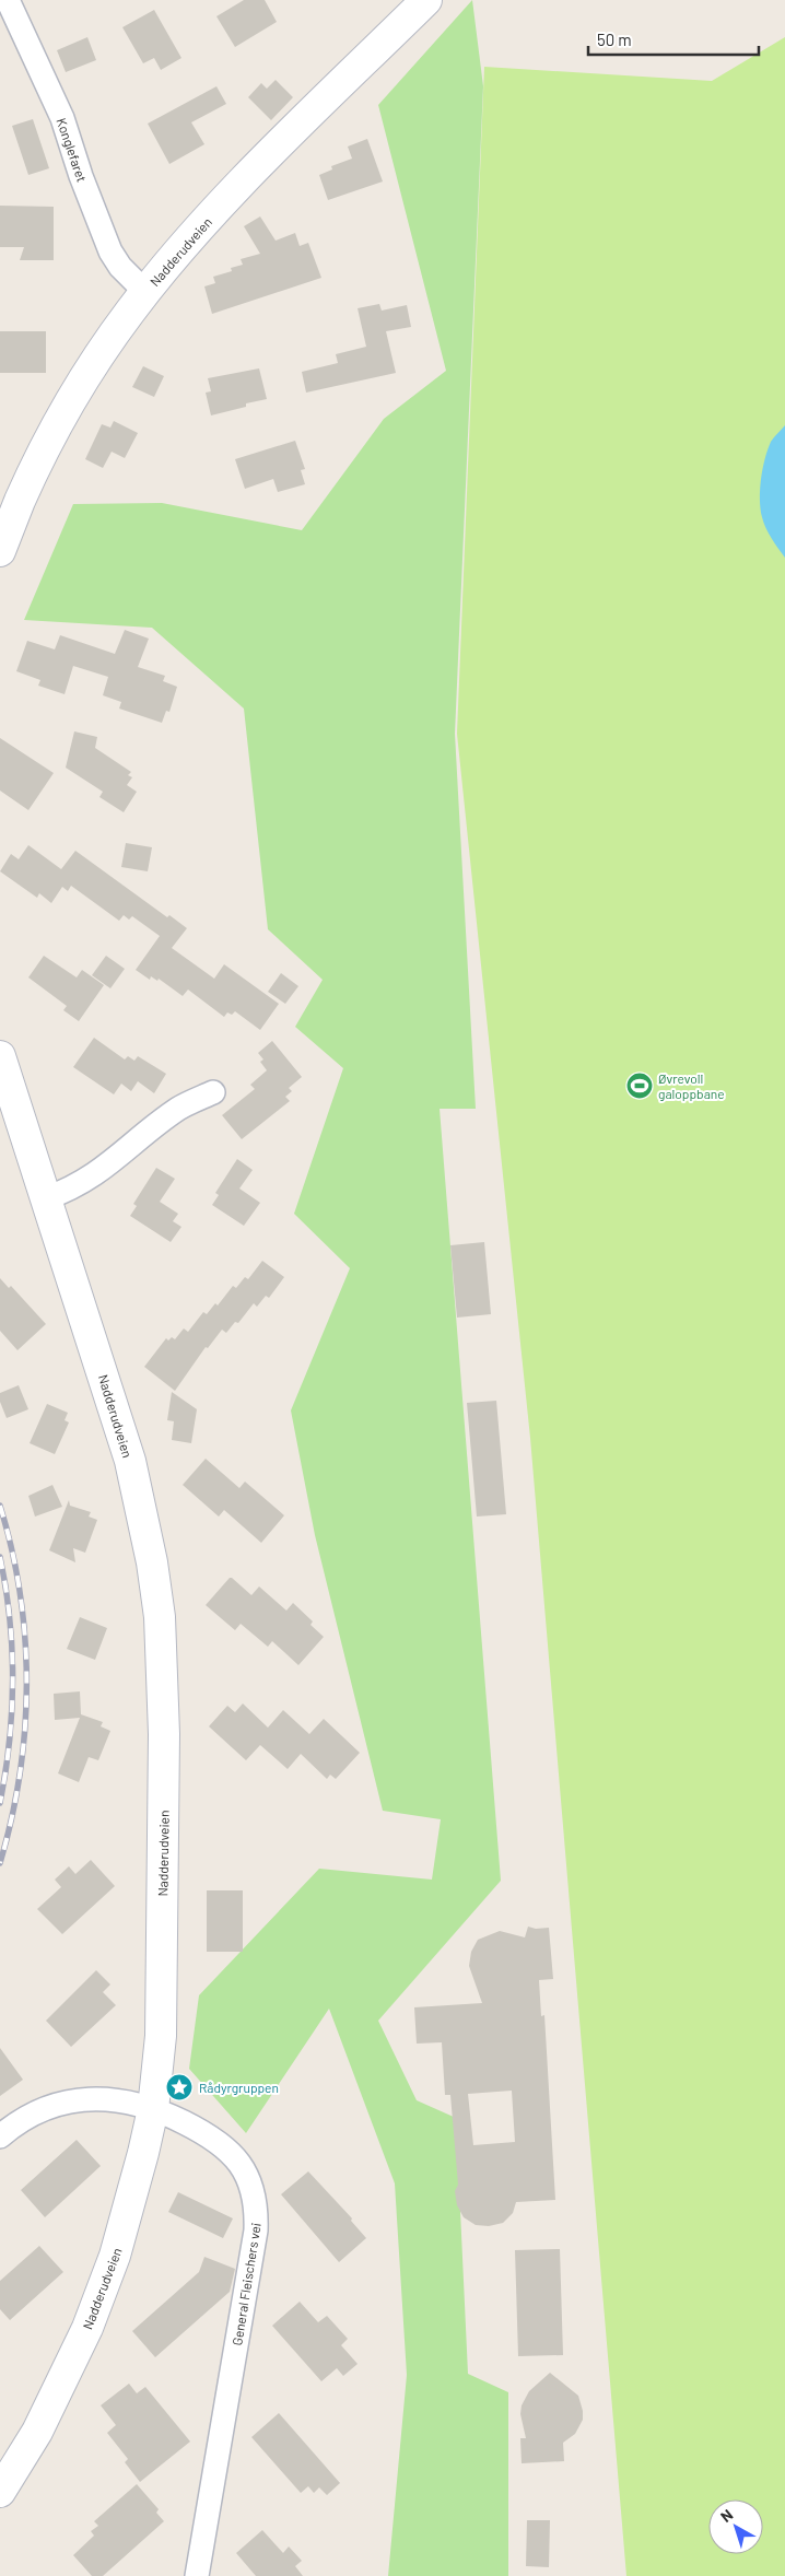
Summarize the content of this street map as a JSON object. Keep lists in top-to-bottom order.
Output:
{
  "streets": {
    "main road": ["Nadderudveien"],
    "street": ["Konglefaret", "General Fleischers vei"]
  },
  "crossings": [
    ["Konglefaret", "Nadderudveien"],
    ["Nadderudveien", "General Fleischers vei"]
  ],
  "places": {
    "sports": ["Øvrevoll galoppbane"],
    "place": ["Rådyrgruppen"]
  },
  "scale_bar": "50 m",
  "north": "top left"
}
